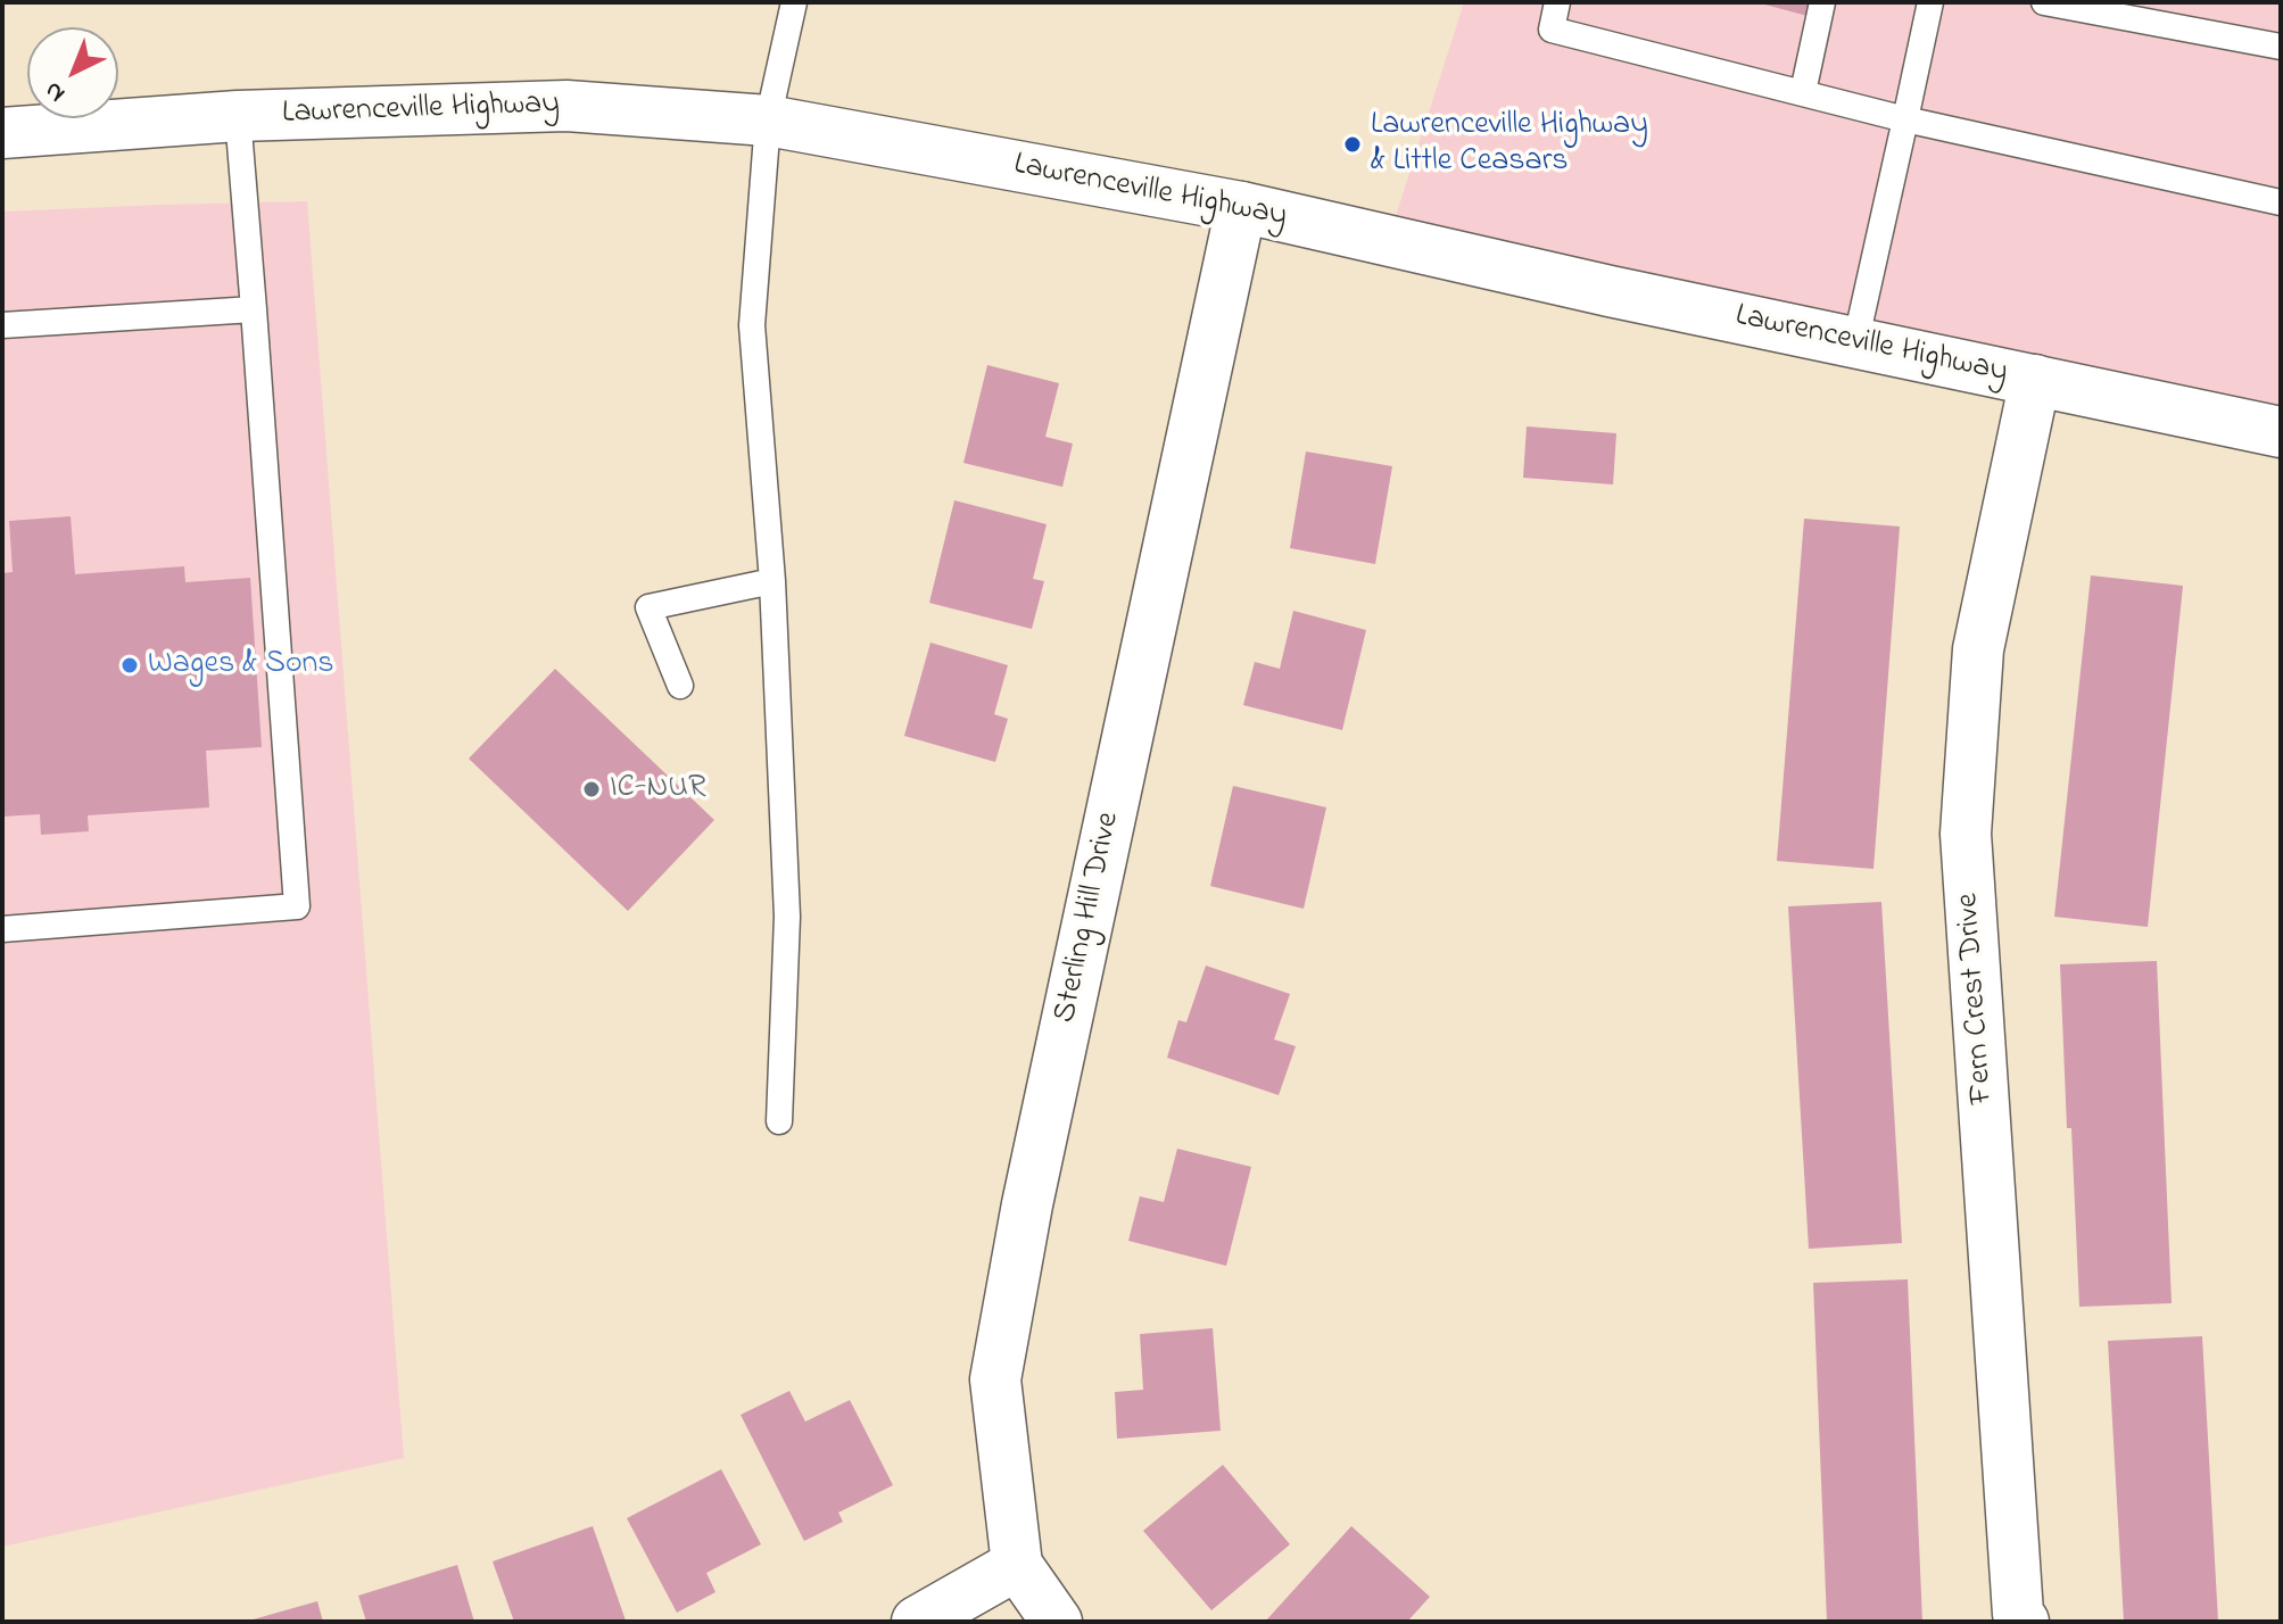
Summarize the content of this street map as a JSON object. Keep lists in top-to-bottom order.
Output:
{
  "streets": {
    "street": ["Lawrenceville Highway", "Sterling Hill Drive", "Fern Crest Drive"]
  },
  "crossings": [
    ["Lawrenceville Highway", "Sterling Hill Drive"],
    ["Lawrenceville Highway", "Fern Crest Drive"]
  ],
  "places": ["Lawrenceville Highway & Little Ceasars", "Wages & Sons", "IC-NUR"],
  "north": "bottom left"
}
